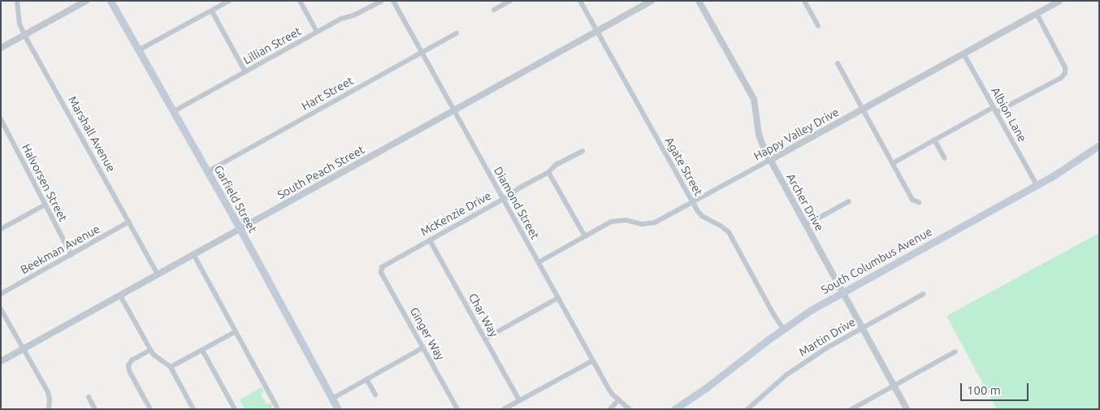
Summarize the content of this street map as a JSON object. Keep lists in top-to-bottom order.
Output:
{
  "streets": {
    "main road": ["Garfield Street", "South Columbus Avenue"],
    "street": [
      "Lillian Street",
      "Hart Street",
      "Albion Lane",
      "Marshall Avenue",
      "Happy Valley Drive",
      "Agate Street",
      "South Peach Street",
      "Halvorsen Street",
      "Archer Drive",
      "Diamond Street",
      "McKenzie Drive",
      "Beekman Avenue",
      "Char Way",
      "Ginger Way",
      "Martin Drive"
    ]
  },
  "crossings": [
    ["Lillian Street", "Garfield Street"],
    ["Hart Street", "Garfield Street"],
    ["Hart Street", "Diamond Street"],
    ["Albion Lane", "Happy Valley Drive"],
    ["Albion Lane", "South Columbus Avenue"],
    ["Marshall Avenue", "South Peach Street"],
    ["Marshall Avenue", "Beekman Avenue"],
    ["Happy Valley Drive", "Agate Street"],
    ["Happy Valley Drive", "Archer Drive"],
    ["Happy Valley Drive", "Diamond Street"],
    ["Agate Street", "South Peach Street"],
    ["Agate Street", "South Columbus Avenue"],
    ["South Peach Street", "Garfield Street"],
    ["South Peach Street", "Diamond Street"],
    ["Halvorsen Street", "Beekman Avenue"],
    ["Archer Drive", "South Columbus Avenue"],
    ["Archer Drive", "Martin Drive"],
    ["Diamond Street", "McKenzie Drive"],
    ["McKenzie Drive", "Char Way"],
    ["McKenzie Drive", "Ginger Way"]
  ],
  "scale_bar": "100 m"
}
